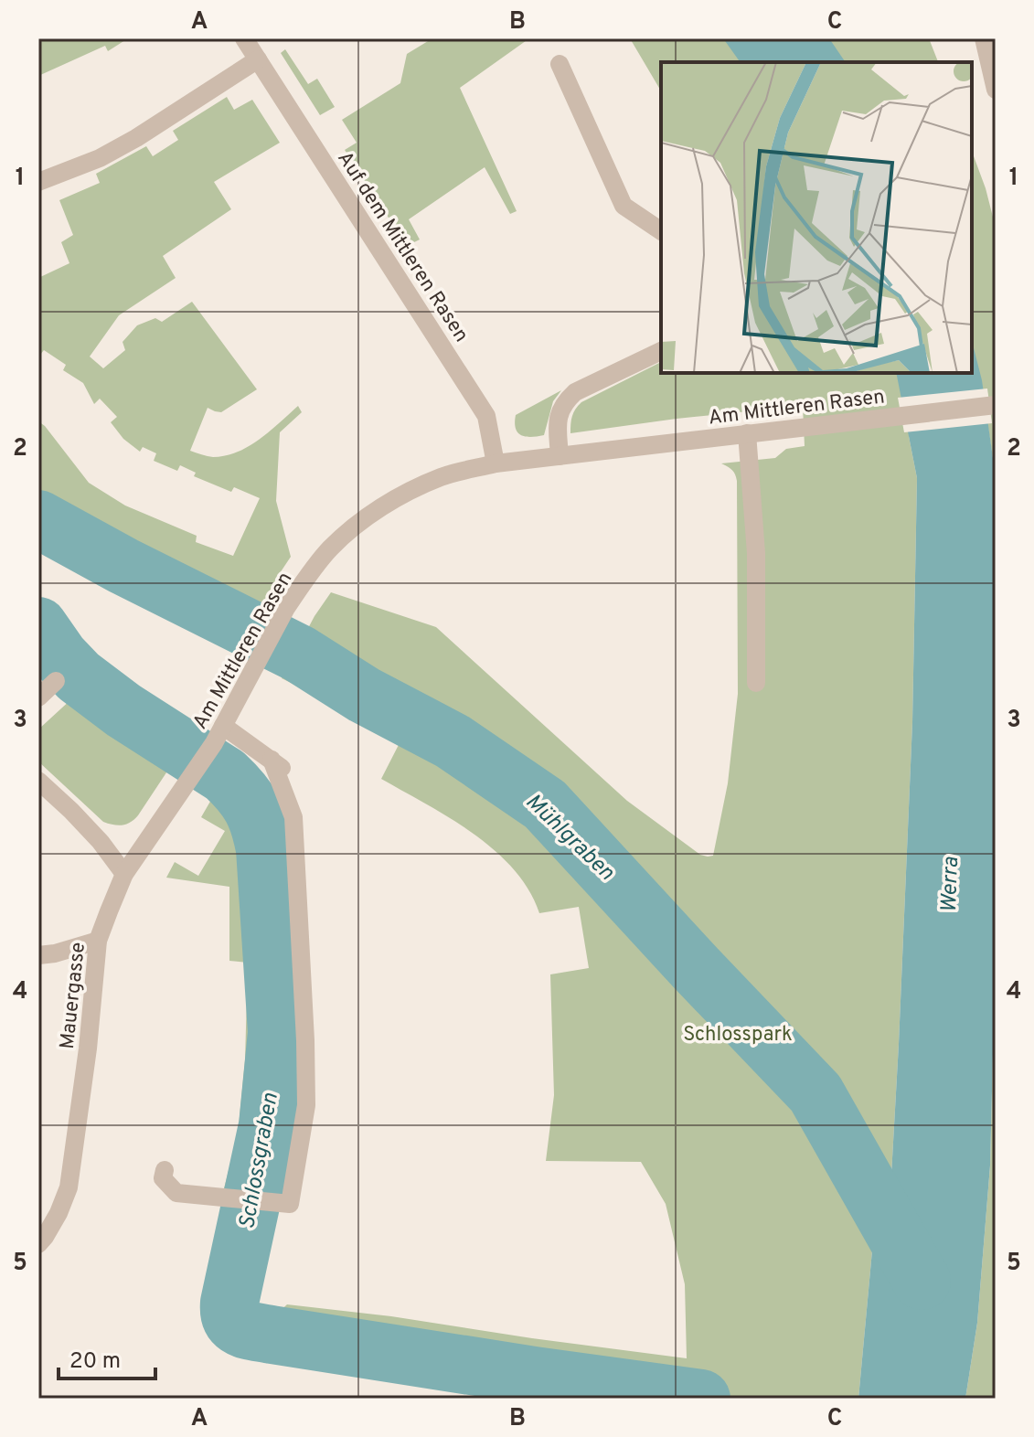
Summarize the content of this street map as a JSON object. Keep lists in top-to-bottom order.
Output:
{
  "streets": {
    "street": ["Auf dem Mittleren Rasen", "Am Mittleren Rasen", "Mauergasse"]
  },
  "crossings": [
    ["Auf dem Mittleren Rasen", "Am Mittleren Rasen"],
    ["Am Mittleren Rasen", "Mauergasse"]
  ],
  "water": ["Mühlgraben", "Werra", "Schlossgraben"],
  "parks": ["Schlosspark"],
  "scale_bar": "20 m",
  "grid": {
    "columns": ["A", "B", "C"],
    "rows": [
      "1",
      "2",
      "3",
      "4",
      "5"
    ]
  }
}
